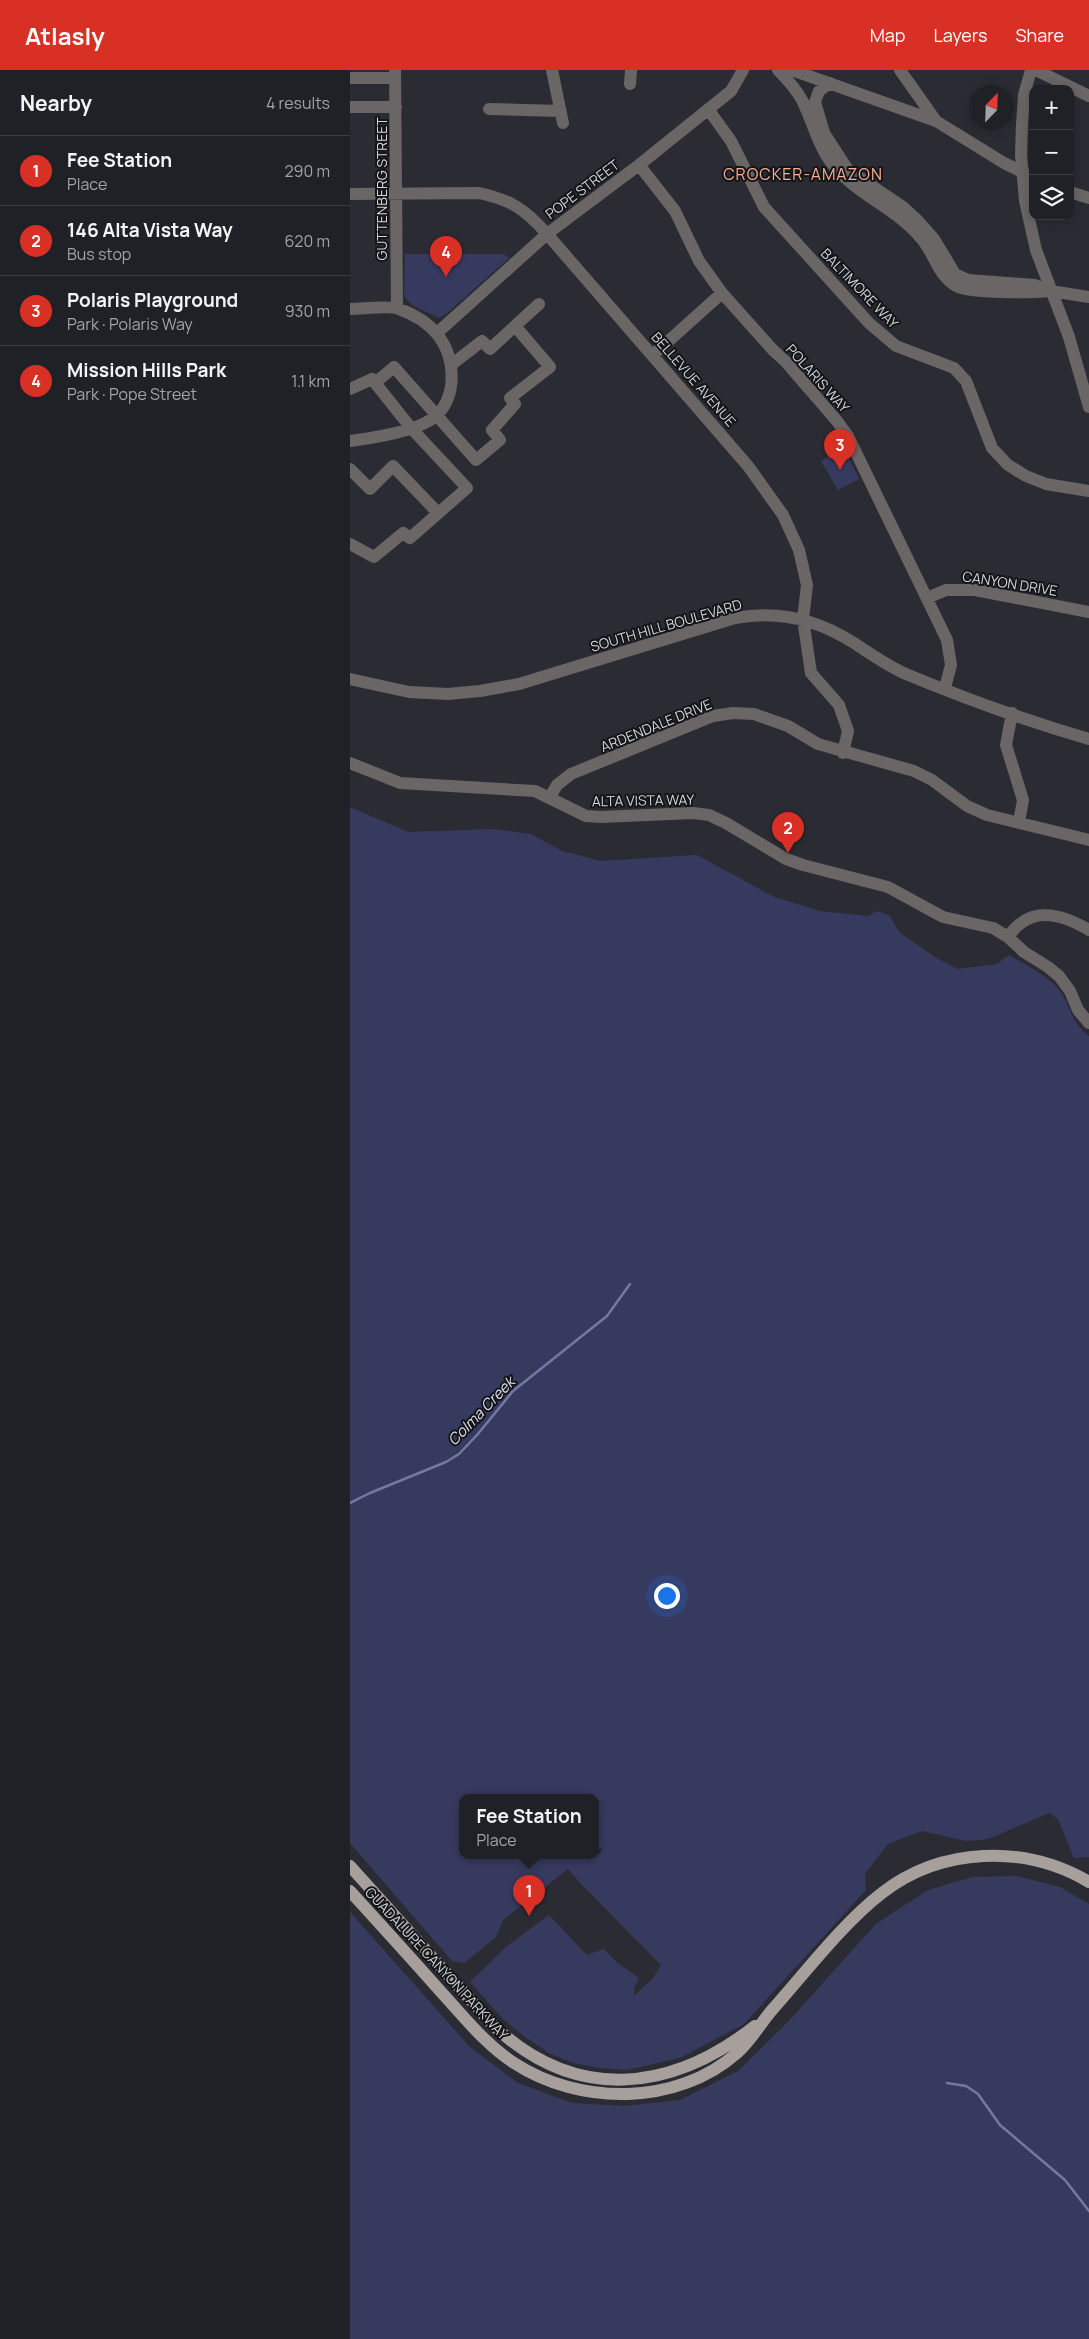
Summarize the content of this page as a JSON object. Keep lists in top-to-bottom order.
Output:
{
  "streets": {
    "main road": ["GUADALUPE CANYON PARKWAY"],
    "street": [
      "GUTTENBERG STREET",
      "POPE STREET",
      "BALTIMORE WAY",
      "POLARIS WAY",
      "BELLEVUE AVENUE",
      "CANYON DRIVE",
      "SOUTH HILL BOULEVARD",
      "ARDENDALE DRIVE",
      "ALTA VISTA WAY"
    ]
  },
  "crossings": [
    ["GUTTENBERG STREET", "BELLEVUE AVENUE"],
    ["POPE STREET", "BALTIMORE WAY"],
    ["POPE STREET", "POLARIS WAY"],
    ["POPE STREET", "BELLEVUE AVENUE"],
    ["POLARIS WAY", "CANYON DRIVE"],
    ["POLARIS WAY", "SOUTH HILL BOULEVARD"],
    ["BELLEVUE AVENUE", "SOUTH HILL BOULEVARD"],
    ["BELLEVUE AVENUE", "ARDENDALE DRIVE"],
    ["ARDENDALE DRIVE", "ALTA VISTA WAY"]
  ],
  "districts": ["CROCKER-AMAZON"],
  "water": ["Colma Creek"],
  "north": "top right",
  "page": {
    "header": "Atlasly",
    "nav": ["Map", "Layers", "Share"],
    "heading": ["Nearby", "4 results"],
    "map_buttons": ["+", "−"],
    "list": [
      {
        "mark": "1",
        "name": "Fee Station",
        "note": "Place",
        "value": "290 m"
      },
      {
        "mark": "2",
        "name": "146 Alta Vista Way",
        "note": "Bus stop",
        "value": "620 m"
      },
      {
        "mark": "3",
        "name": "Polaris Playground",
        "note": "Park · Polaris Way",
        "value": "930 m"
      },
      {
        "mark": "4",
        "name": "Mission Hills Park",
        "note": "Park · Pope Street",
        "value": "1.1 km"
      }
    ],
    "pins": [
      "4",
      "3",
      "2",
      "1"
    ],
    "popup": ["Fee Station", "Place"]
  }
}
